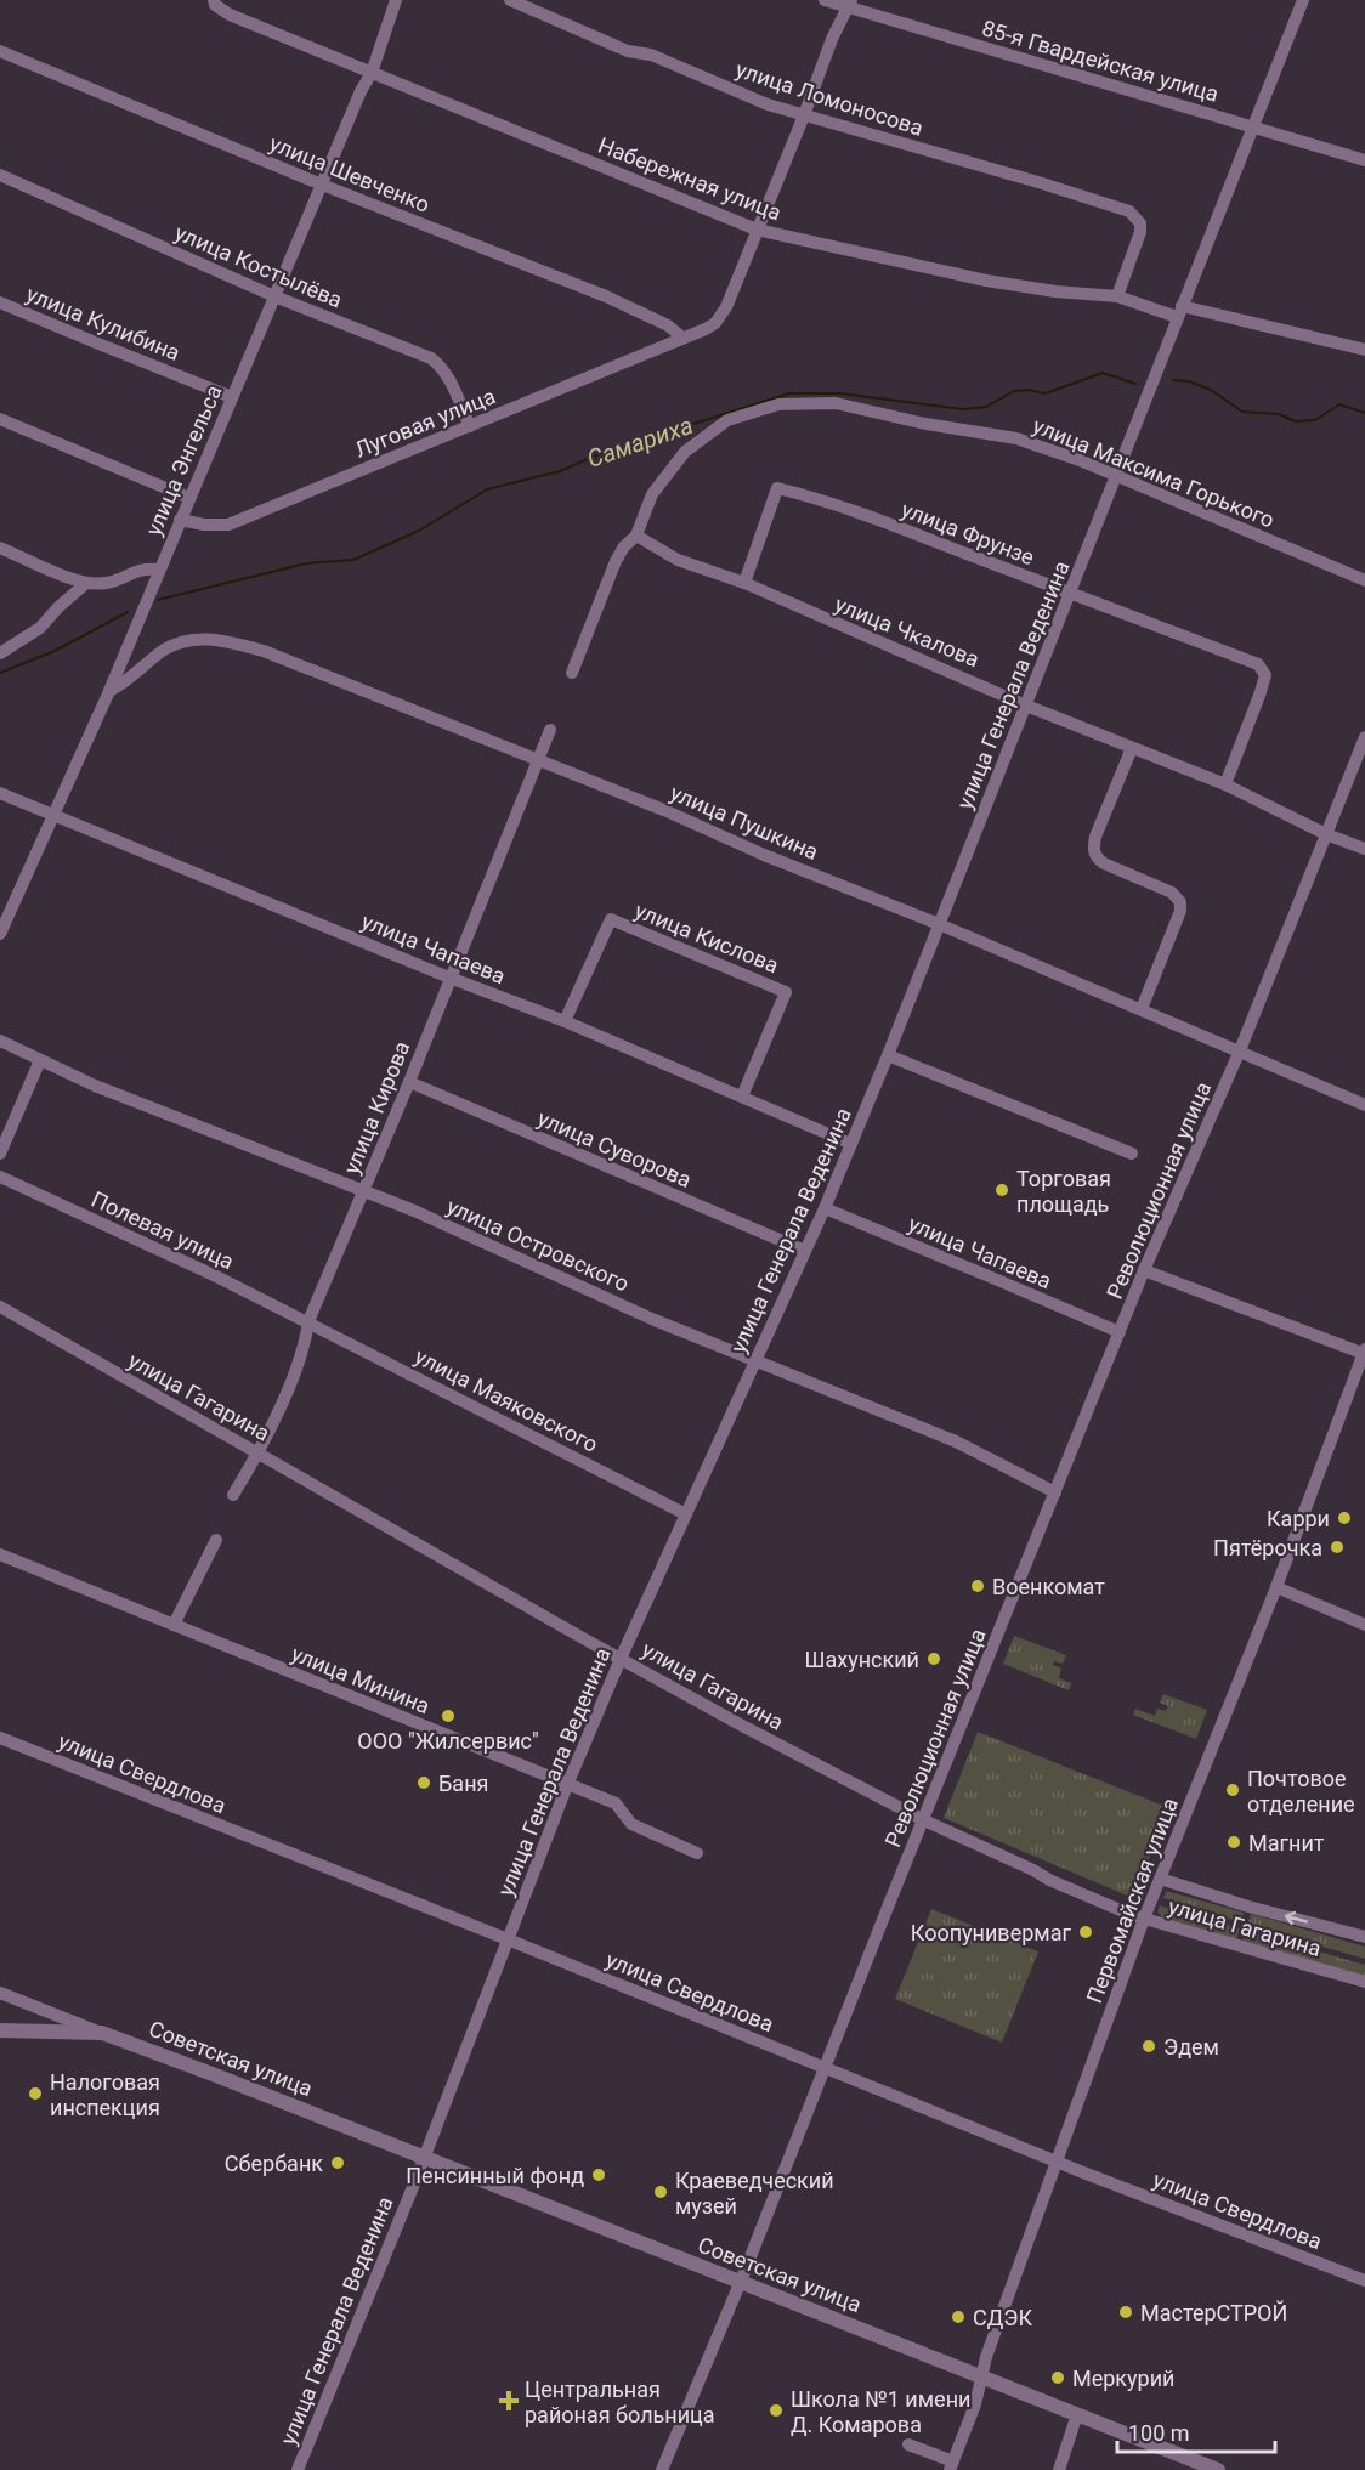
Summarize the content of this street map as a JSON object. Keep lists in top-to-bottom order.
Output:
{
  "streets": {
    "street": [
      "85-я Гвардейская улица",
      "улица Ломоносова",
      "улица Шевченко",
      "Набережная улица",
      "улица Костылёва",
      "улица Кулибина",
      "Луговая улица",
      "улица Энгельса",
      "улица Максима Горького",
      "улица Фрунзе",
      "улица Чкалова",
      "улица Генерала Веденина",
      "улица Пушкина",
      "улица Кислова",
      "улица Чапаева",
      "улица Кирова",
      "улица Суворова",
      "Революционная улица",
      "Полевая улица",
      "улица Островского",
      "улица Гагарина",
      "улица Маяковского",
      "улица Минина",
      "улица Свердлова",
      "Первомайская улица",
      "Советская улица"
    ]
  },
  "crossings": [
    ["85-я Гвардейская улица", "улица Генерала Веденина"],
    ["улица Ломоносова", "Набережная улица"],
    ["улица Шевченко", "Луговая улица"],
    ["улица Шевченко", "улица Энгельса"],
    ["Набережная улица", "улица Энгельса"],
    ["Набережная улица", "улица Генерала Веденина"],
    ["улица Костылёва", "Луговая улица"],
    ["улица Костылёва", "улица Энгельса"],
    ["улица Кулибина", "улица Энгельса"],
    ["Луговая улица", "улица Энгельса"],
    ["улица Энгельса", "улица Пушкина"],
    ["улица Энгельса", "улица Чапаева"],
    ["улица Максима Горького", "улица Чкалова"],
    ["улица Максима Горького", "улица Генерала Веденина"],
    ["улица Фрунзе", "улица Чкалова"],
    ["улица Фрунзе", "улица Генерала Веденина"],
    ["улица Чкалова", "улица Генерала Веденина"],
    ["улица Чкалова", "Революционная улица"],
    ["улица Генерала Веденина", "улица Пушкина"],
    ["улица Генерала Веденина", "улица Чапаева"],
    ["улица Генерала Веденина", "улица Суворова"],
    ["улица Генерала Веденина", "улица Островского"],
    ["улица Генерала Веденина", "улица Гагарина"],
    ["улица Генерала Веденина", "улица Маяковского"],
    ["улица Генерала Веденина", "улица Минина"],
    ["улица Генерала Веденина", "улица Свердлова"],
    ["улица Генерала Веденина", "Советская улица"],
    ["улица Пушкина", "улица Кирова"],
    ["улица Пушкина", "Революционная улица"],
    ["улица Кислова", "улица Чапаева"],
    ["улица Чапаева", "улица Кирова"],
    ["улица Чапаева", "Революционная улица"],
    ["улица Кирова", "улица Суворова"],
    ["улица Кирова", "Полевая улица"],
    ["улица Кирова", "улица Островского"],
    ["улица Кирова", "улица Гагарина"],
    ["улица Кирова", "улица Маяковского"],
    ["Революционная улица", "улица Островского"],
    ["Революционная улица", "улица Гагарина"],
    ["Революционная улица", "улица Свердлова"],
    ["Революционная улица", "Советская улица"],
    ["Полевая улица", "улица Маяковского"],
    ["улица Гагарина", "Первомайская улица"],
    ["улица Свердлова", "Первомайская улица"],
    ["Первомайская улица", "Советская улица"]
  ],
  "water": ["Самариха"],
  "places": {
    "other": [
      "Торговая площадь",
      "Карри",
      "Пятёрочка",
      "Военкомат",
      "Шахунский",
      "ООО \"Жилсервис\"",
      "Баня",
      "Почтовое отделение",
      "Магнит",
      "Коопунивермаг",
      "Эдем",
      "Налоговая инспекция",
      "Сбербанк",
      "Пенсинный фонд",
      "Краеведческий музей",
      "МастерСТРОЙ",
      "СДЭК",
      "Меркурий",
      "Школа №1 имени Д. Комарова"
    ],
    "health": ["Центральная районая больница"]
  },
  "scale_bar": "100 m"
}
